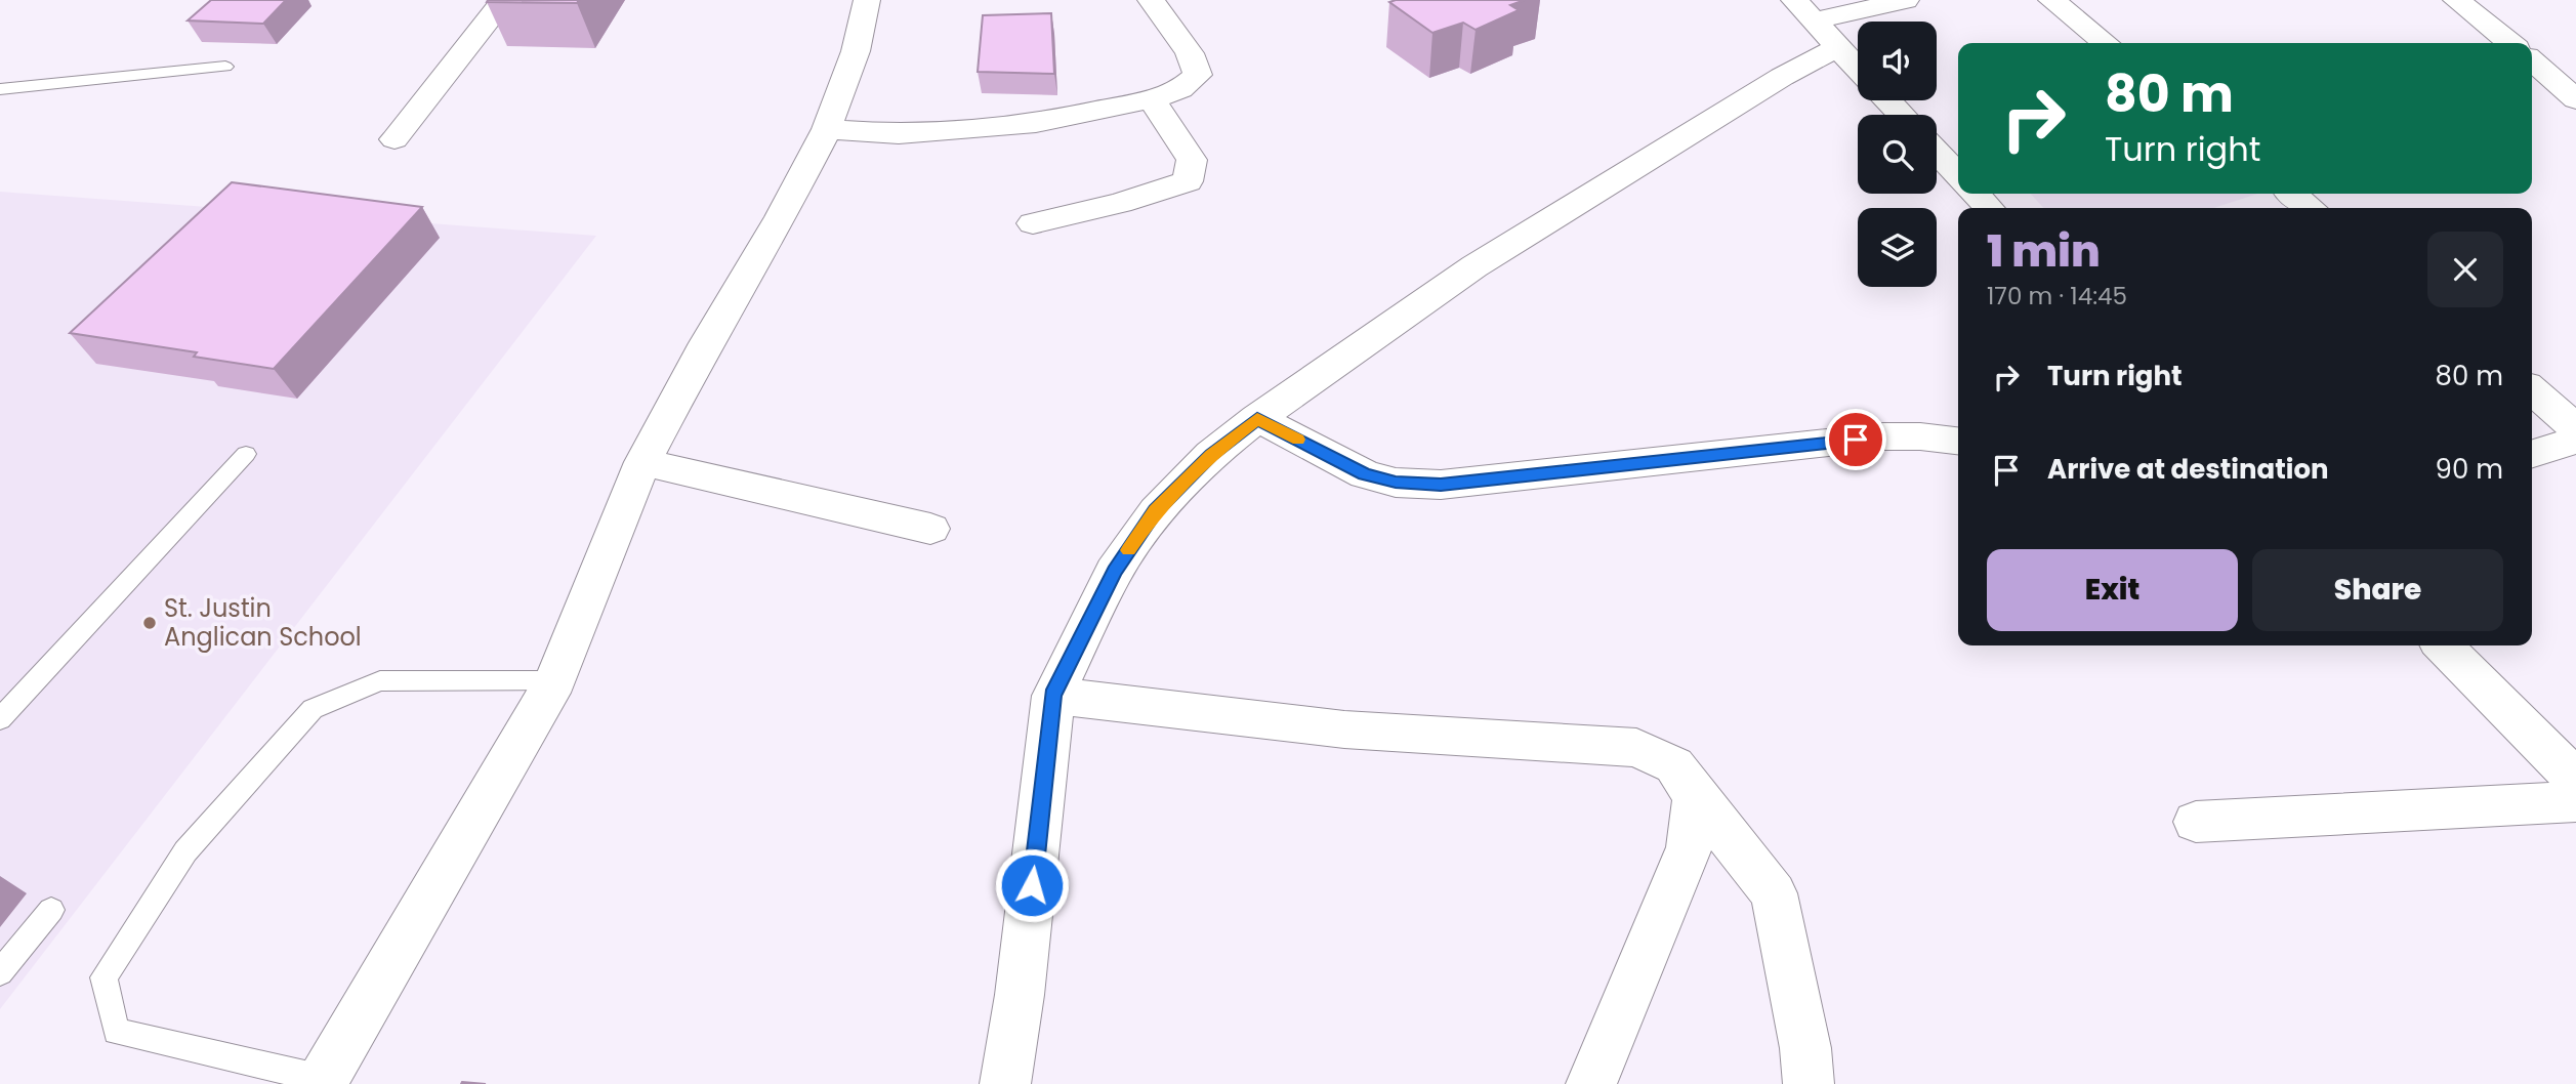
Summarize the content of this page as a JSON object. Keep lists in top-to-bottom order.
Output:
{
  "places": ["St. Justin Anglican School"],
  "page": {
    "turn": ["80 m", "Turn right"],
    "heading": ["1 min", "170 m · 14:45"],
    "list": [
      {
        "name": "Turn right",
        "value": "80 m"
      },
      {
        "name": "Arrive at destination",
        "value": "90 m"
      }
    ],
    "buttons": ["Exit", "Share"]
  }
}
